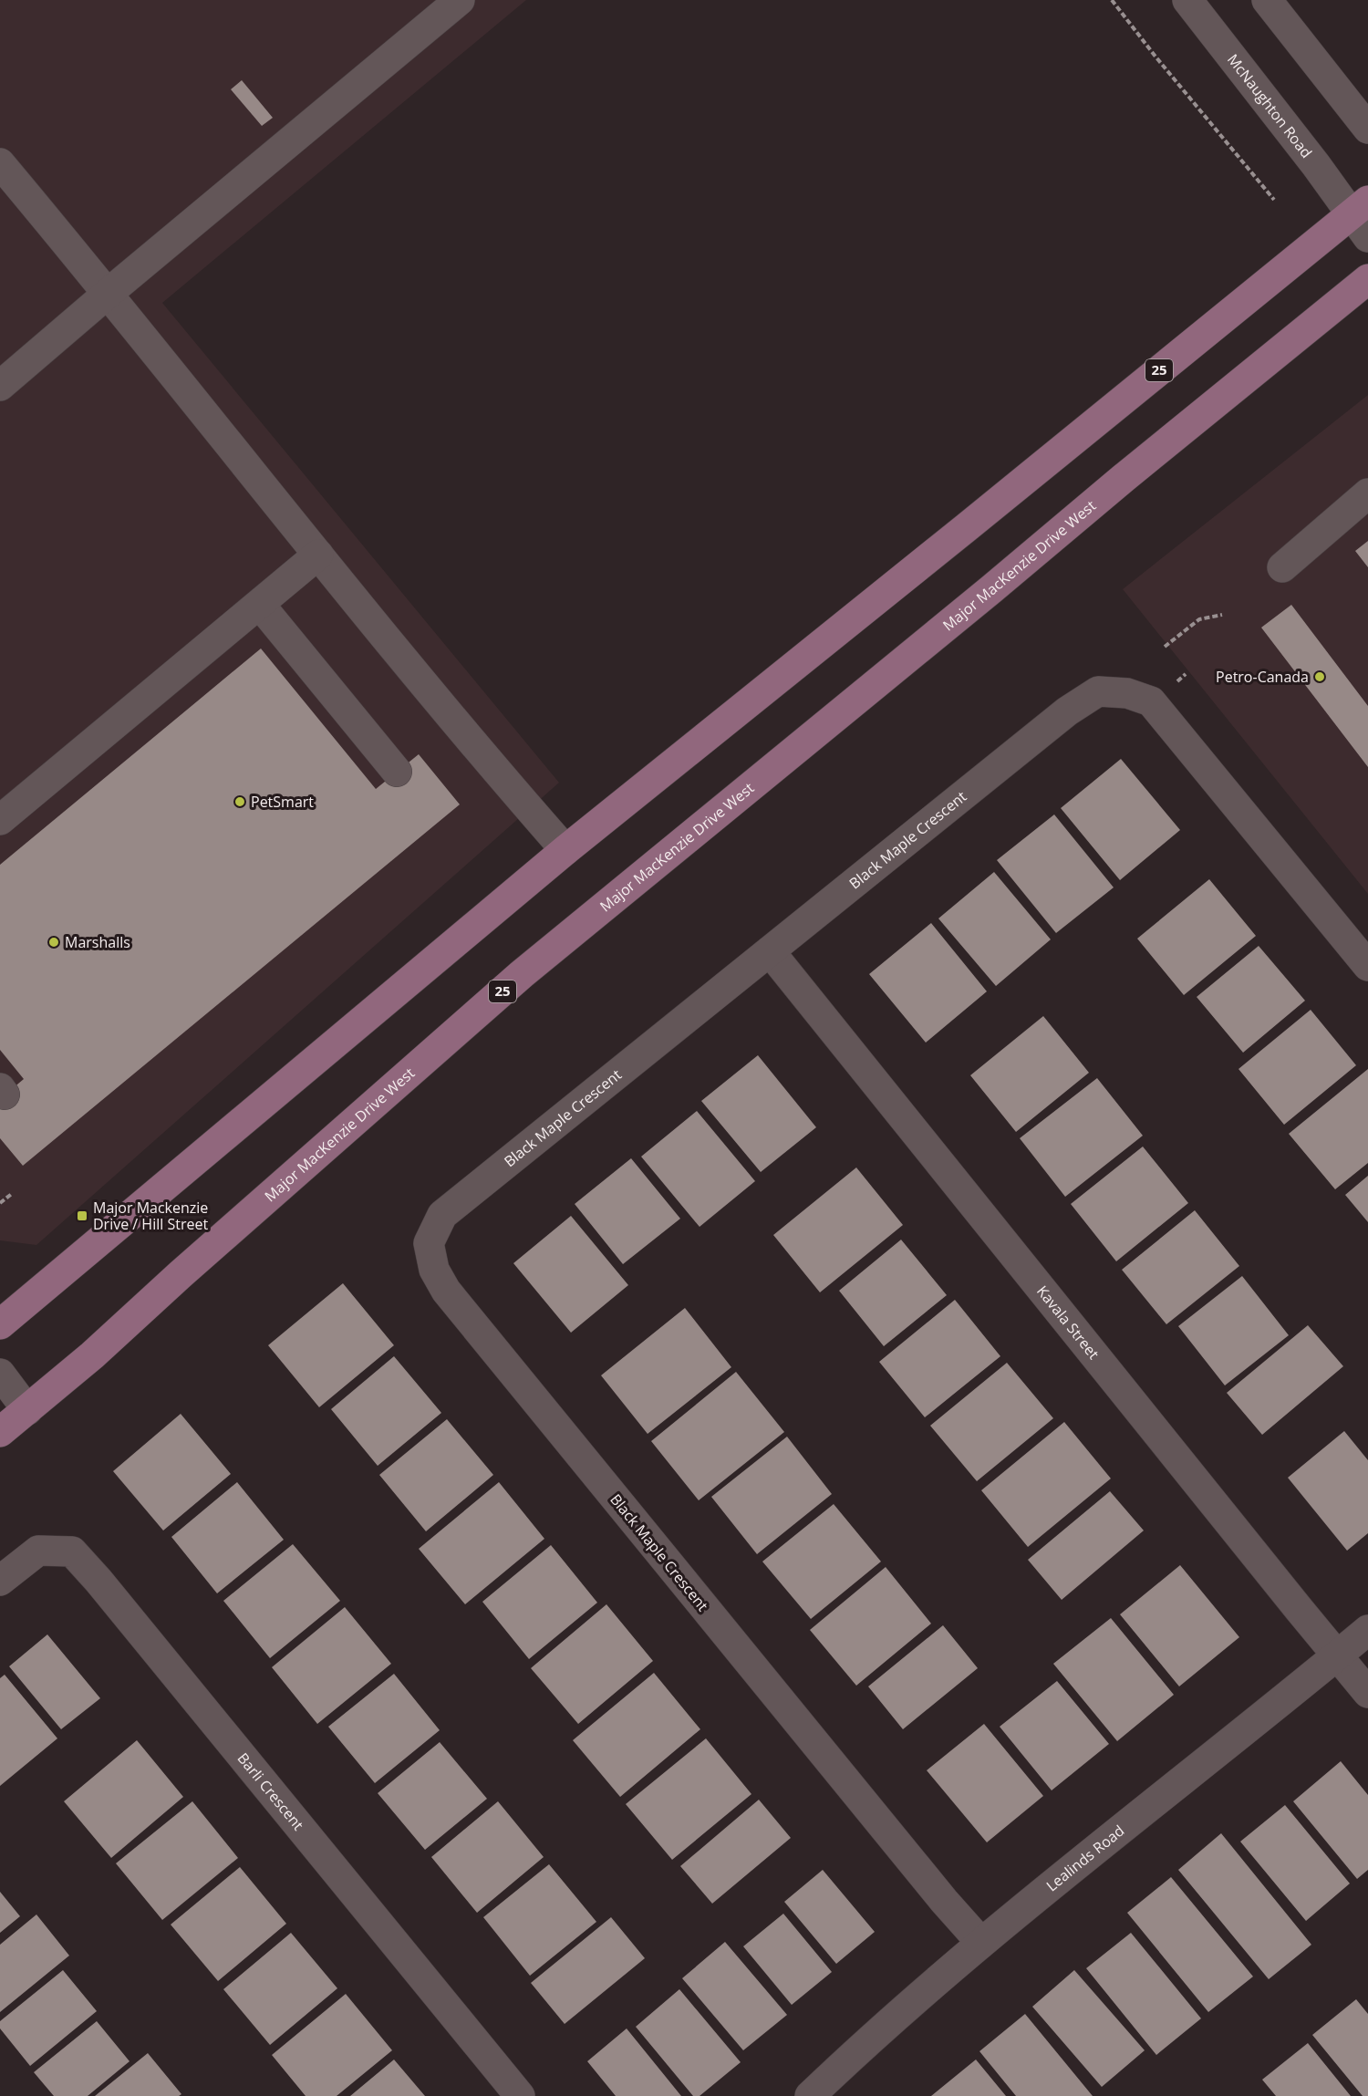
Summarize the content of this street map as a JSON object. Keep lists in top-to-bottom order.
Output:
{
  "streets": {
    "main road": ["25", "Major MacKenzie Drive West"],
    "street": [
      "McNaughton Road",
      "Black Maple Crescent",
      "Kavala Street",
      "Barli Crescent",
      "Lealinds Road"
    ]
  },
  "crossings": [
    ["McNaughton Road", "25"],
    ["Black Maple Crescent", "Kavala Street"],
    ["Black Maple Crescent", "Lealinds Road"],
    ["Kavala Street", "Lealinds Road"]
  ],
  "places": {
    "other": ["Petro-Canada", "PetSmart", "Marshalls"],
    "transit": ["Major Mackenzie Drive / Hill Street"]
  }
}
